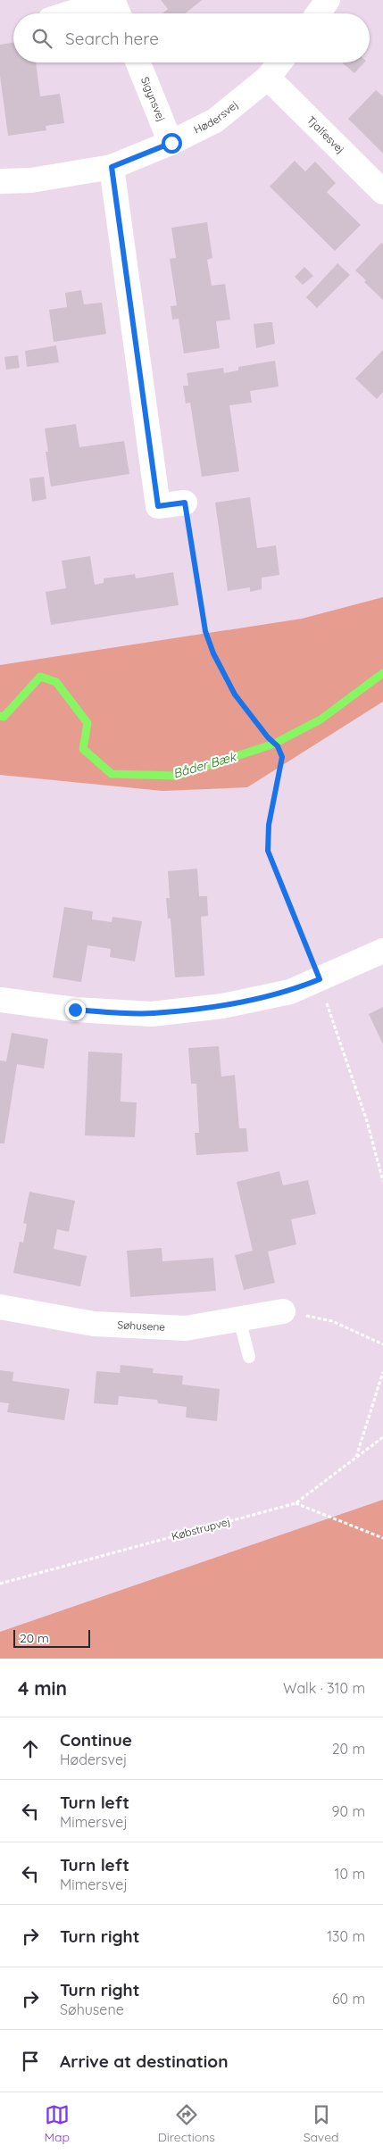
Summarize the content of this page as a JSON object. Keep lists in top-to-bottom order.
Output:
{
  "streets": {
    "street": [
      "Sigynsvej",
      "Hødersvej",
      "Tjalfesvej",
      "Søhusene"
    ],
    "path": ["Købstrupvej"]
  },
  "crossings": [
    ["Sigynsvej", "Hødersvej"],
    ["Hødersvej", "Tjalfesvej"]
  ],
  "water": ["Båder Bæk"],
  "scale_bar": "20 m",
  "page": {
    "search": "Search here",
    "scale": "20 m",
    "heading": ["4 min", "Walk · 310 m"],
    "list": [
      ["Continue", "Hødersvej", "20 m"],
      ["Turn left", "Mimersvej", "90 m"],
      ["Turn left", "Mimersvej", "10 m"],
      ["Turn right", "130 m"],
      ["Turn right", "Søhusene", "60 m"],
      "Arrive at destination"
    ],
    "nav": ["Map", "Directions", "Saved"]
  }
}
